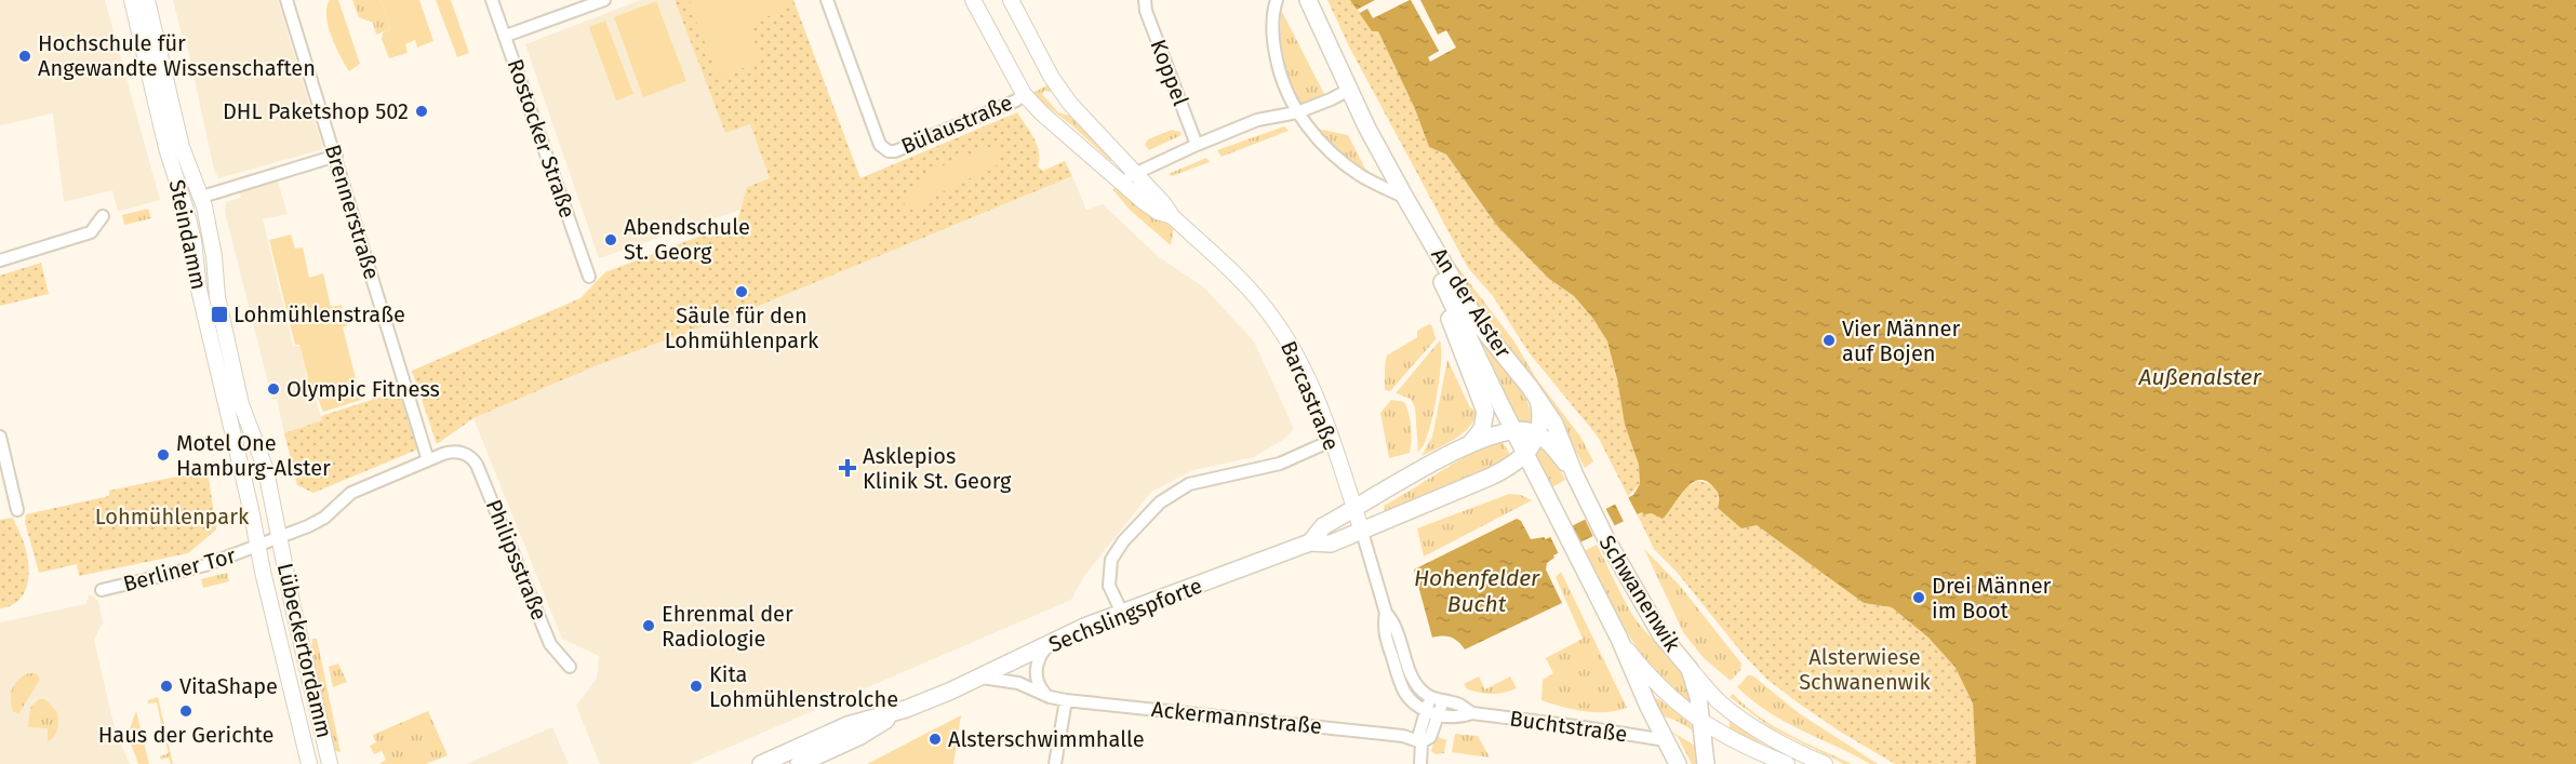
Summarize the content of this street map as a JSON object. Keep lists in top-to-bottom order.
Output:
{
  "streets": {
    "main road": [
      "Steindamm",
      "An der Alster",
      "Barcastraße",
      "Schwanenwik",
      "Sechslingspforte",
      "Lübeckertordamm"
    ],
    "street": [
      "Koppel",
      "Bülaustraße",
      "Rostocker Straße",
      "Brennerstraße",
      "Philipsstraße",
      "Berliner Tor",
      "Ackermannstraße",
      "Buchtstraße"
    ]
  },
  "crossings": [
    ["Bülaustraße", "Barcastraße"],
    ["Brennerstraße", "Philipsstraße"],
    ["Steindamm", "Berliner Tor"],
    ["Steindamm", "Lübeckertordamm"],
    ["An der Alster", "Schwanenwik"],
    ["An der Alster", "Sechslingspforte"],
    ["Barcastraße", "Sechslingspforte"],
    ["Barcastraße", "Buchtstraße"],
    ["Berliner Tor", "Lübeckertordamm"],
    ["Schwanenwik", "Sechslingspforte"],
    ["Schwanenwik", "Buchtstraße"],
    ["Sechslingspforte", "Ackermannstraße"]
  ],
  "water": ["Außenalster", "Hohenfelder Bucht"],
  "parks": ["Lohmühlenpark", "Alsterwiese Schwanenwik"],
  "places": {
    "other": [
      "Hochschule für Angewandte Wissenschaften",
      "DHL Paketshop 502",
      "Abendschule St. Georg",
      "Säule für den Lohmühlenpark",
      "Vier Männer auf Bojen",
      "Olympic Fitness",
      "Motel One Hamburg-Alster",
      "Drei Männer im Boot",
      "Ehrenmal der Radiologie",
      "VitaShape",
      "Kita Lohmühlenstrolche",
      "Haus der Gerichte",
      "Alsterschwimmhalle"
    ],
    "transit": ["Lohmühlenstraße"],
    "health": ["Asklepios Klinik St. Georg"]
  }
}
